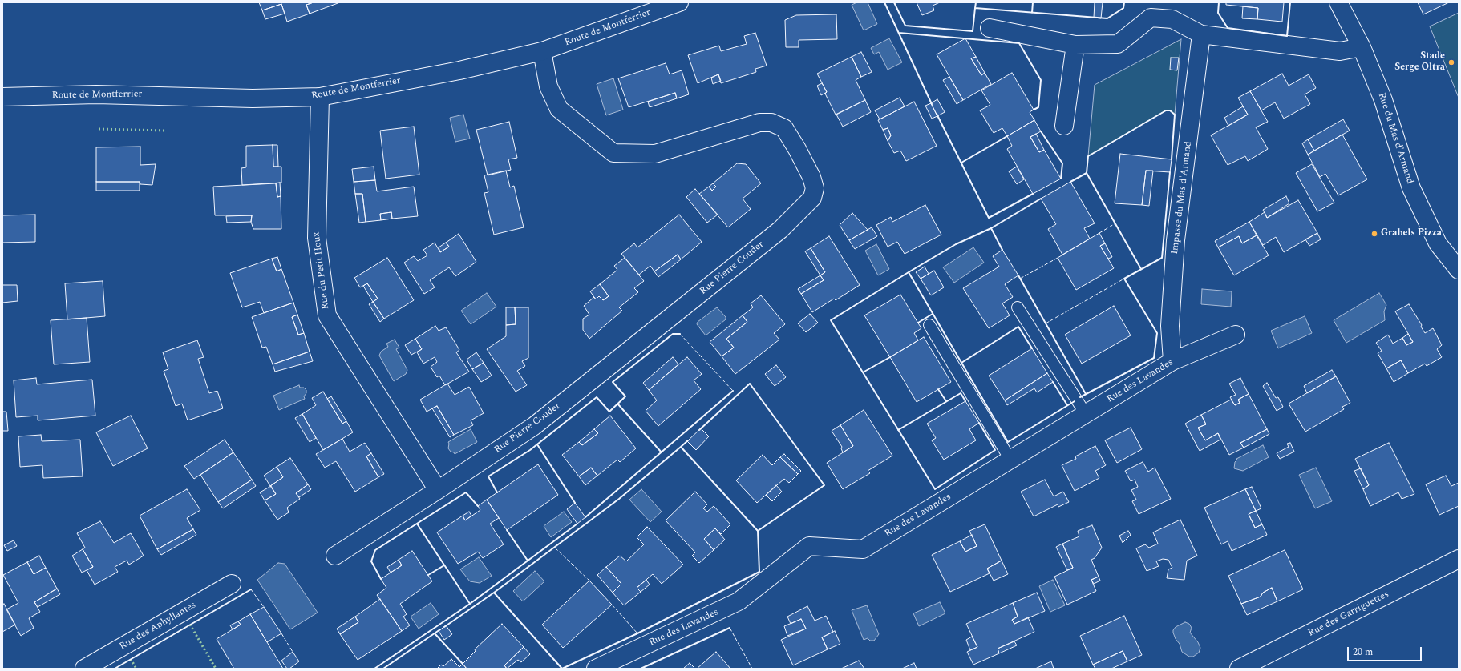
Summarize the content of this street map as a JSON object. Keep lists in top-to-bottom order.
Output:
{
  "streets": {
    "street": [
      "Route de Montferrier",
      "Rue du Mas d'Armand",
      "Impasse du Mas d'Armand",
      "Rue Pierre Couder",
      "Rue du Petit Houx",
      "Rue des Lavandes",
      "Rue des Garriguettes",
      "Rue des Aphyllantes"
    ]
  },
  "crossings": [
    ["Route de Montferrier", "Rue Pierre Couder"],
    ["Route de Montferrier", "Rue du Petit Houx"],
    ["Impasse du Mas d'Armand", "Rue des Lavandes"],
    ["Rue Pierre Couder", "Rue du Petit Houx"]
  ],
  "places": ["Stade Serge Oltra", "Grabels Pizza"],
  "scale_bar": "20 m"
}
